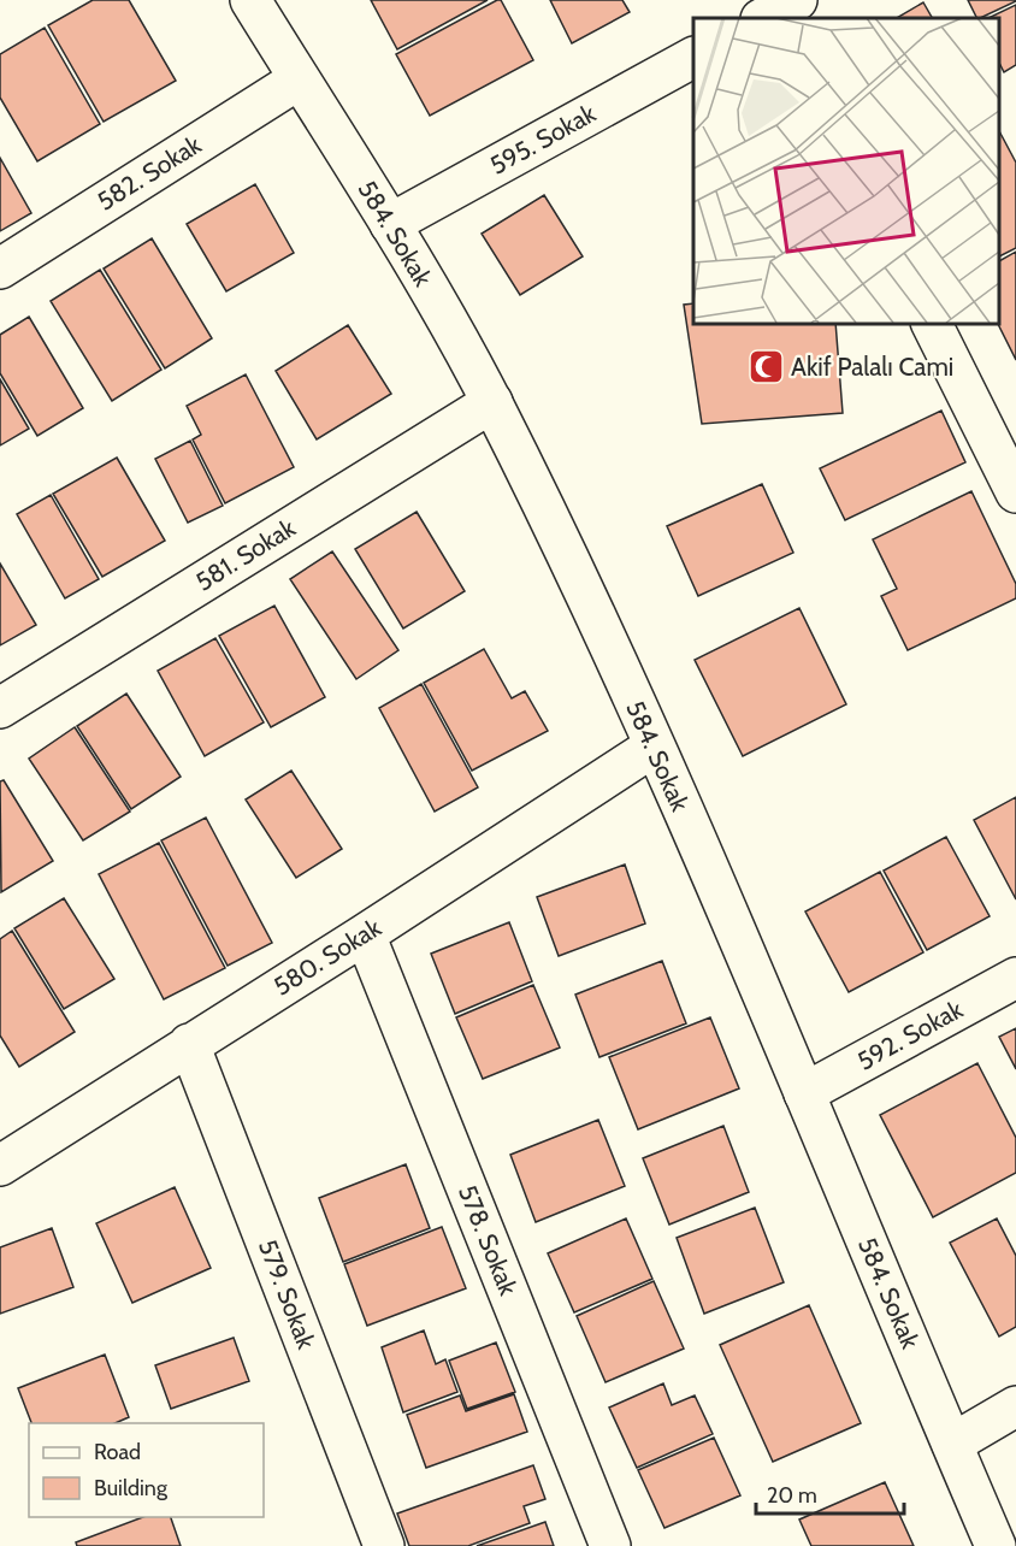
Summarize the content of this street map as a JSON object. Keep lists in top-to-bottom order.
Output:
{
  "streets": {
    "street": [
      "595. Sokak",
      "582. Sokak",
      "584. Sokak",
      "581. Sokak",
      "580. Sokak",
      "592. Sokak",
      "578. Sokak",
      "579. Sokak"
    ]
  },
  "crossings": [
    ["595. Sokak", "584. Sokak"],
    ["582. Sokak", "584. Sokak"],
    ["584. Sokak", "581. Sokak"],
    ["584. Sokak", "580. Sokak"],
    ["584. Sokak", "592. Sokak"],
    ["580. Sokak", "578. Sokak"],
    ["580. Sokak", "579. Sokak"]
  ],
  "places": {
    "mosque": ["Akif Palalı Cami"]
  },
  "legend": ["Road", "Building"],
  "scale_bar": "20 m"
}
